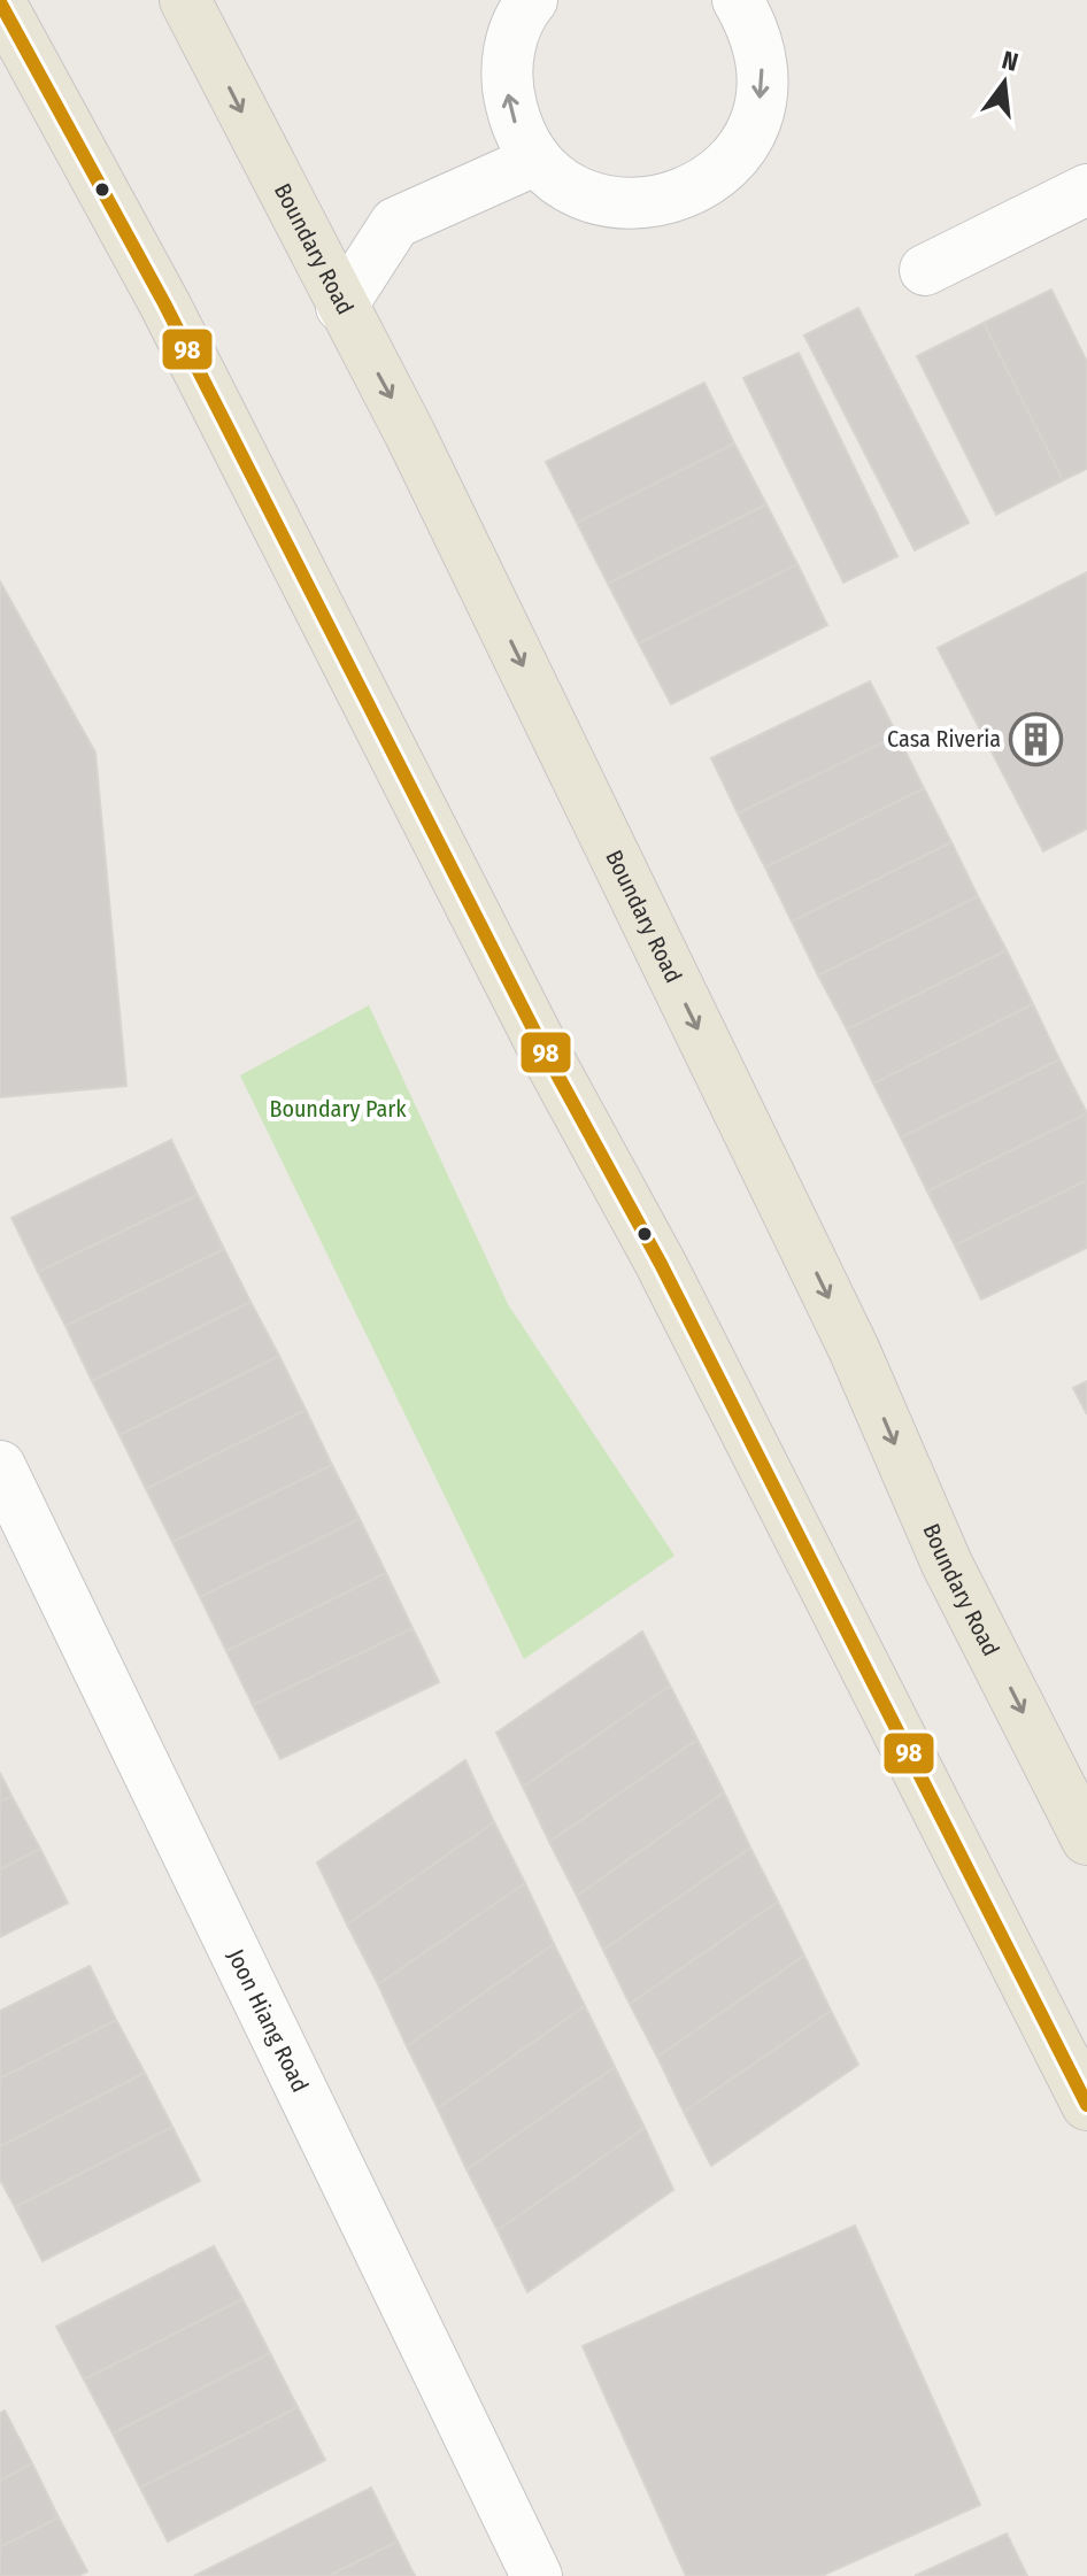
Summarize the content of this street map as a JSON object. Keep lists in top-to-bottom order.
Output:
{
  "streets": {
    "main road": ["Boundary Road"],
    "street": ["Joon Hiang Road"]
  },
  "parks": ["Boundary Park"],
  "places": {
    "building": ["Casa Riveria"]
  },
  "lines": ["transit line 98"],
  "north": "top"
}
